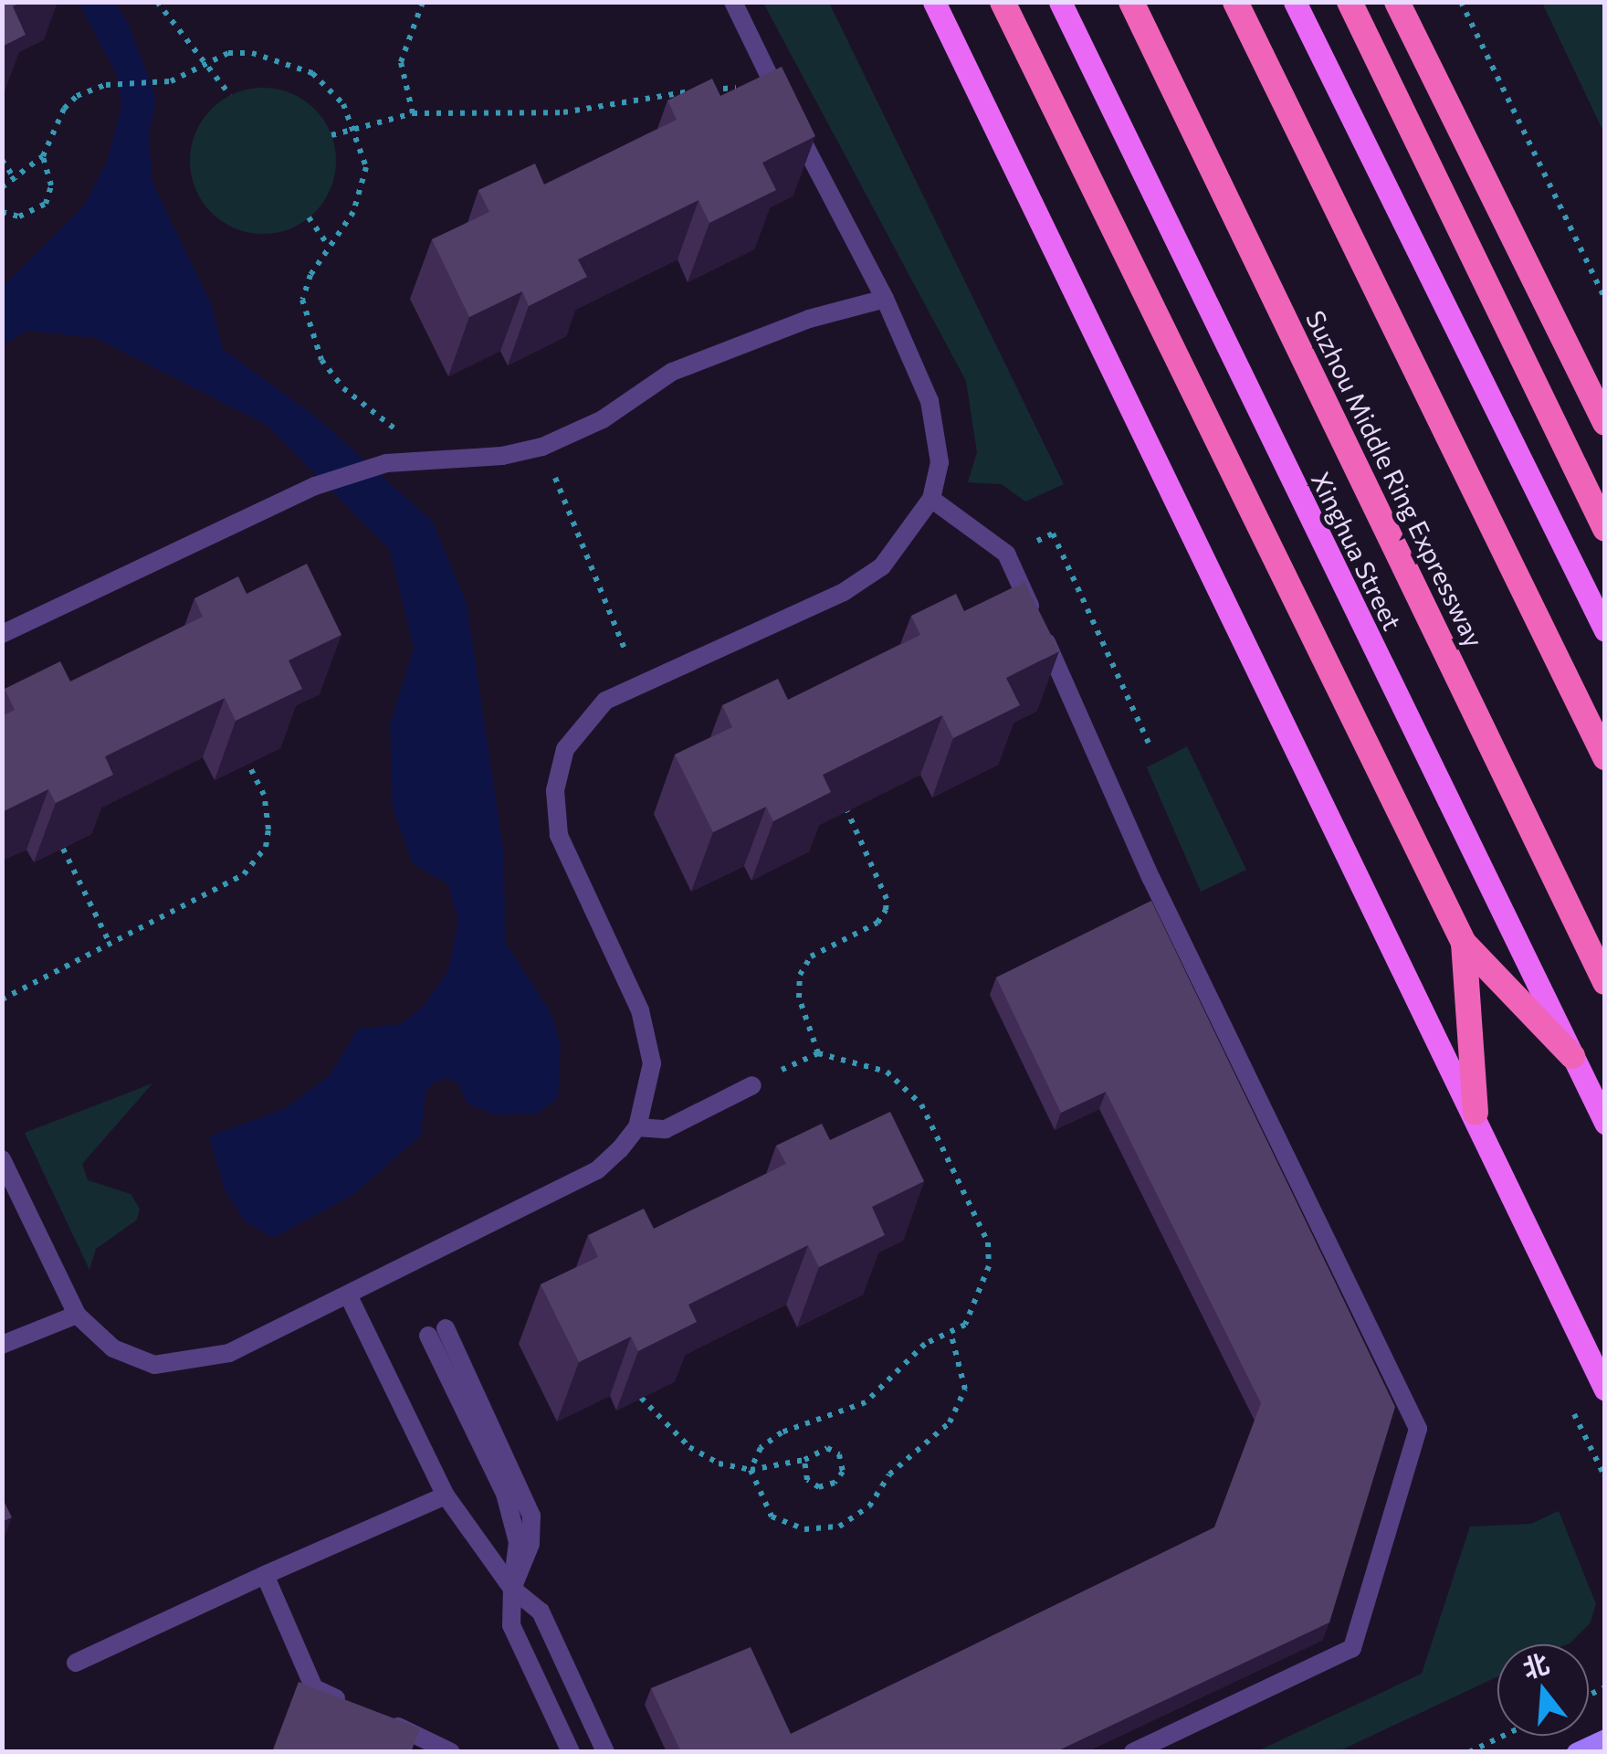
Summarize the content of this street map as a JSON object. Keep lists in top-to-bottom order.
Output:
{
  "streets": {
    "highway": ["Suzhou Middle Ring Expressway"],
    "main road": ["Xinghua Street"]
  },
  "north": "top"
}
